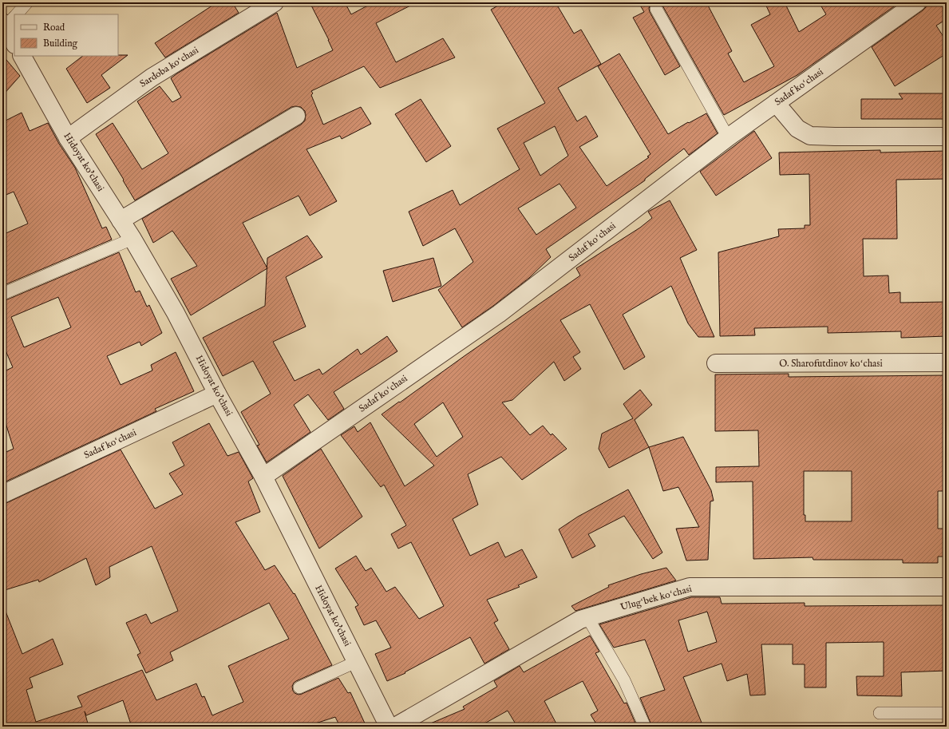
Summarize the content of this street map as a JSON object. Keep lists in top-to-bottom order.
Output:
{
  "streets": {
    "street": [
      "Sardoba koʻchasi",
      "Sadaf koʻchasi",
      "Hidoyat ko'chasi",
      "O. Sharofutdinov koʻchasi",
      "Ulugʻbek koʻchasi"
    ]
  },
  "crossings": [
    ["Sardoba koʻchasi", "Hidoyat ko'chasi"],
    ["Sadaf koʻchasi", "Hidoyat ko'chasi"]
  ],
  "legend": ["Road", "Building"]
}
